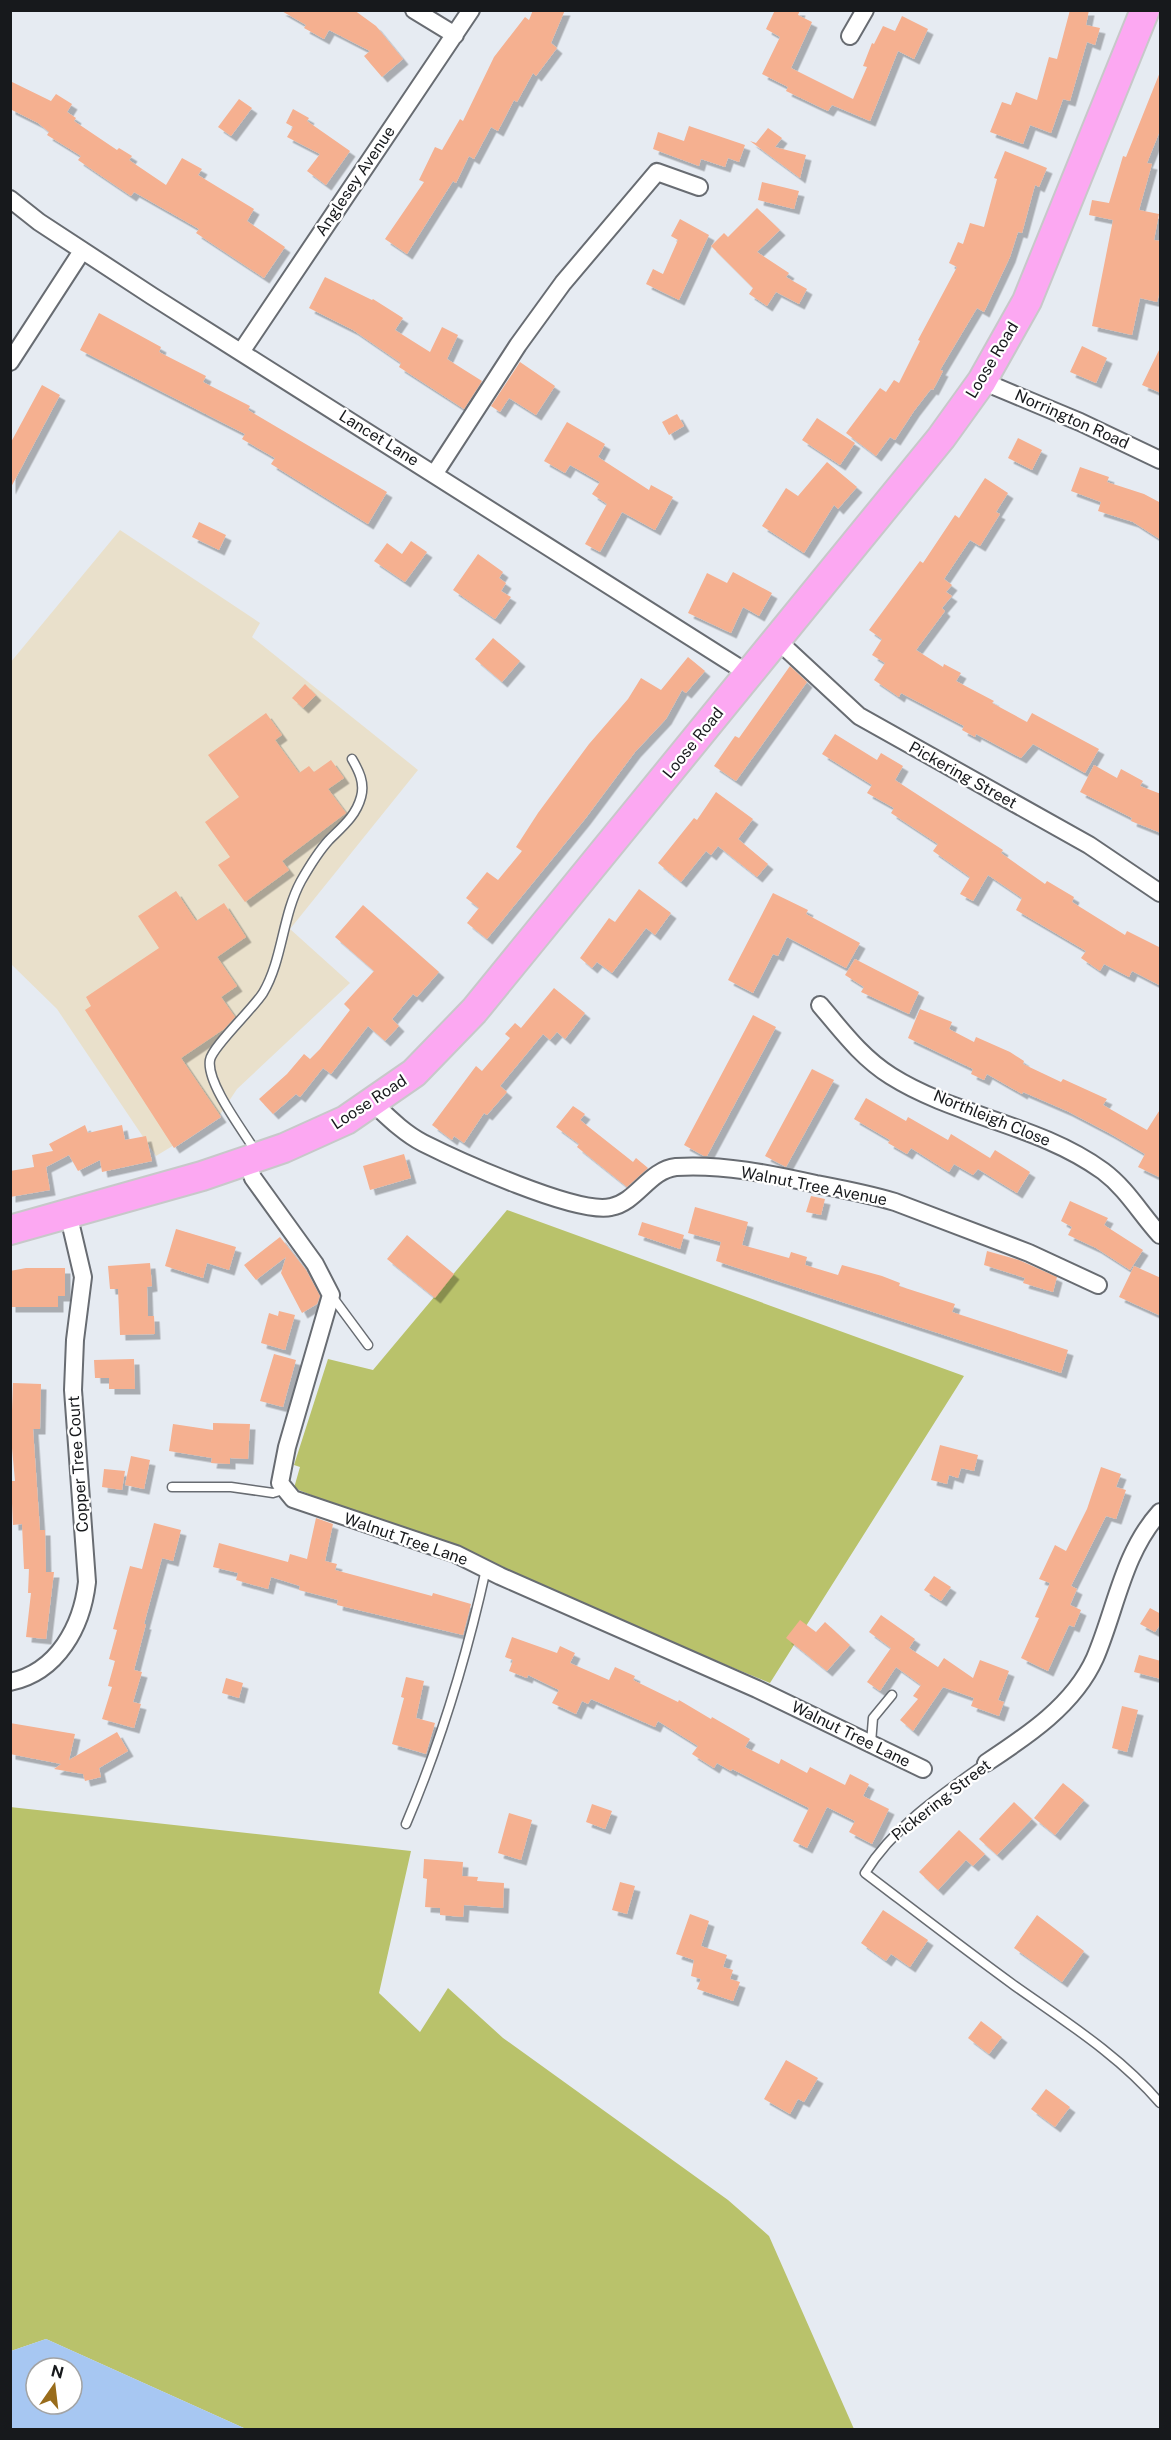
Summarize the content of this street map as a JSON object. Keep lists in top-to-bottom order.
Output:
{
  "streets": {
    "highway": ["Loose Road"],
    "street": [
      "Anglesey Avenue",
      "Norrington Road",
      "Lancet Lane",
      "Pickering Street",
      "Northleigh Close",
      "Walnut Tree Avenue",
      "Copper Tree Court",
      "Walnut Tree Lane"
    ]
  },
  "crossings": [
    ["Anglesey Avenue", "Lancet Lane"],
    ["Loose Road", "Norrington Road"],
    ["Loose Road", "Lancet Lane"],
    ["Loose Road", "Pickering Street"],
    ["Loose Road", "Walnut Tree Avenue"],
    ["Loose Road", "Copper Tree Court"]
  ],
  "north": "top"
}
